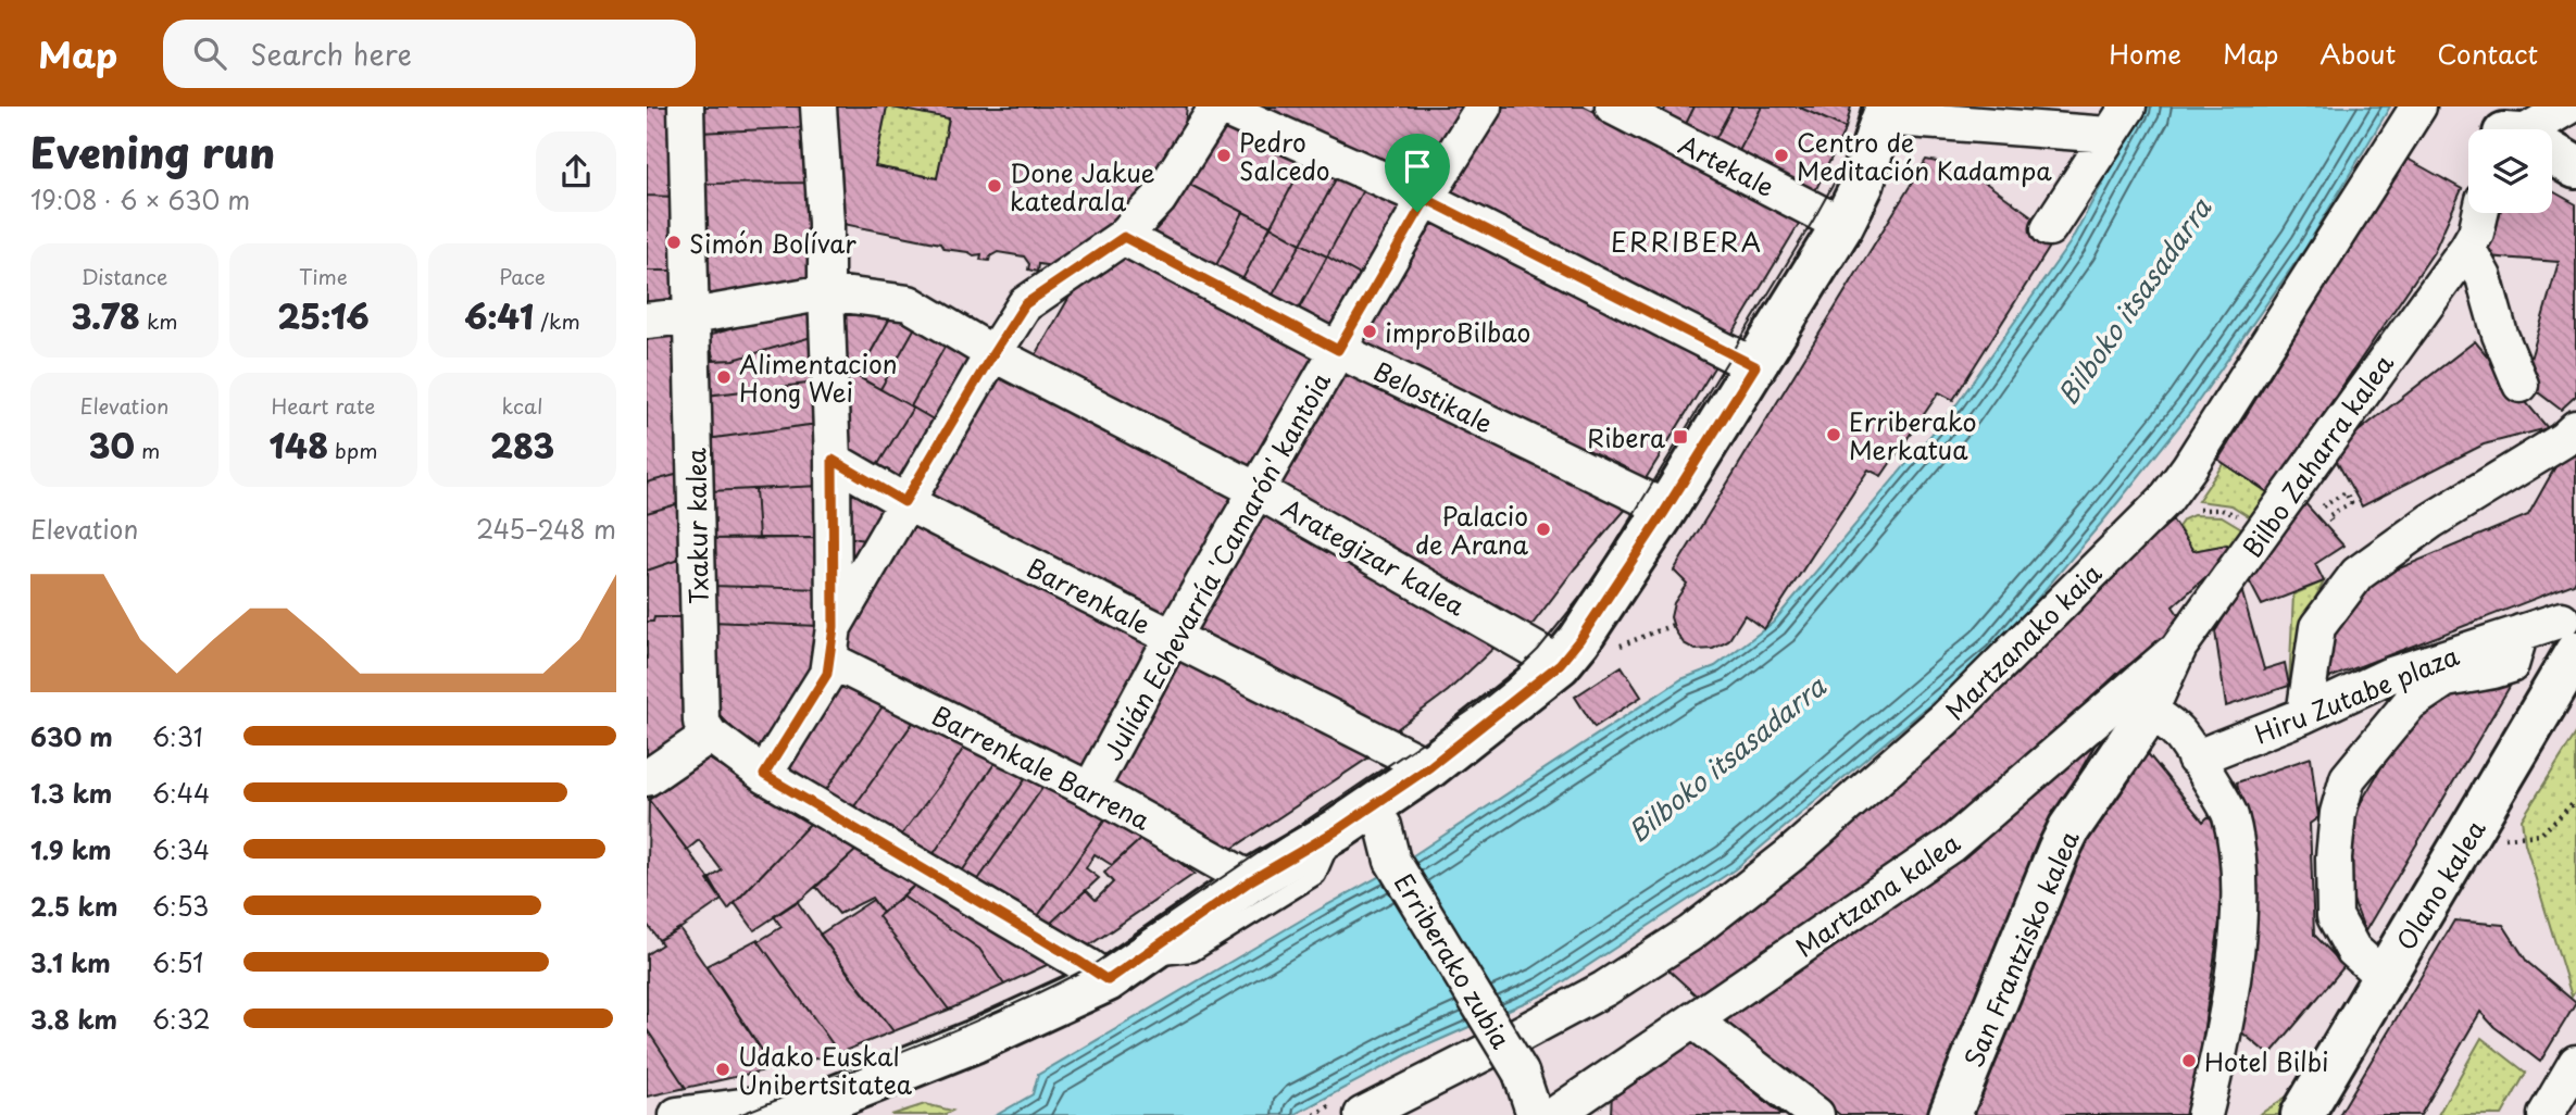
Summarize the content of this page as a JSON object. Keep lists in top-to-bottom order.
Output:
{
  "streets": {
    "street": [
      "Artekale",
      "Belostikale",
      "Bilbo Zaharra kalea",
      "Txakur kalea",
      "Arategizar kalea",
      "Julián Echevarría 'Camarón' kantoia",
      "Barrenkale",
      "Martzanako kaia",
      "Hiru Zutabe plaza",
      "Barrenkale Barrena",
      "Olano kalea",
      "Martzana kalea",
      "San Frantzisko kalea",
      "Erriberako zubia"
    ]
  },
  "crossings": [
    ["Belostikale", "Julián Echevarría 'Camarón' kantoia"],
    ["Bilbo Zaharra kalea", "Martzana kalea"],
    ["Bilbo Zaharra kalea", "San Frantzisko kalea"],
    ["Txakur kalea", "Arategizar kalea"],
    ["Arategizar kalea", "Julián Echevarría 'Camarón' kantoia"],
    ["Julián Echevarría 'Camarón' kantoia", "Barrenkale"],
    ["Julián Echevarría 'Camarón' kantoia", "Barrenkale Barrena"],
    ["Hiru Zutabe plaza", "Olano kalea"]
  ],
  "districts": ["ERRIBERA"],
  "water": ["Bilboko itsasadarra"],
  "places": {
    "other": [
      "Pedro Salcedo",
      "Centro de Meditación Kadampa",
      "Done Jakue katedrala",
      "Simón Bolívar",
      "improBilbao",
      "Alimentacion Hong Wei",
      "Erriberako Merkatua",
      "Palacio de Arana",
      "Hotel Bilbi",
      "Udako Euskal Unibertsitatea"
    ],
    "transit": ["Ribera"]
  },
  "page": {
    "header": "Map",
    "search": "Search here",
    "nav": [
      "Home",
      "Map",
      "About",
      "Contact"
    ],
    "heading": ["Evening run", "19:08 · 6 × 630 m"],
    "stats": [
      ["Distance", "3.78 km"],
      ["Time", "25:16"],
      ["Pace", "6:41 /km"],
      ["Elevation", "30 m"],
      ["Heart rate", "148 bpm"],
      ["kcal", "283"]
    ],
    "chart": ["Elevation", "245–248 m"],
    "list": [
      {
        "name": "630 m",
        "note": "6:31"
      },
      {
        "name": "1.3 km",
        "note": "6:44"
      },
      {
        "name": "1.9 km",
        "note": "6:34"
      },
      {
        "name": "2.5 km",
        "note": "6:53"
      },
      {
        "name": "3.1 km",
        "note": "6:51"
      },
      {
        "name": "3.8 km",
        "note": "6:32"
      }
    ]
  }
}
